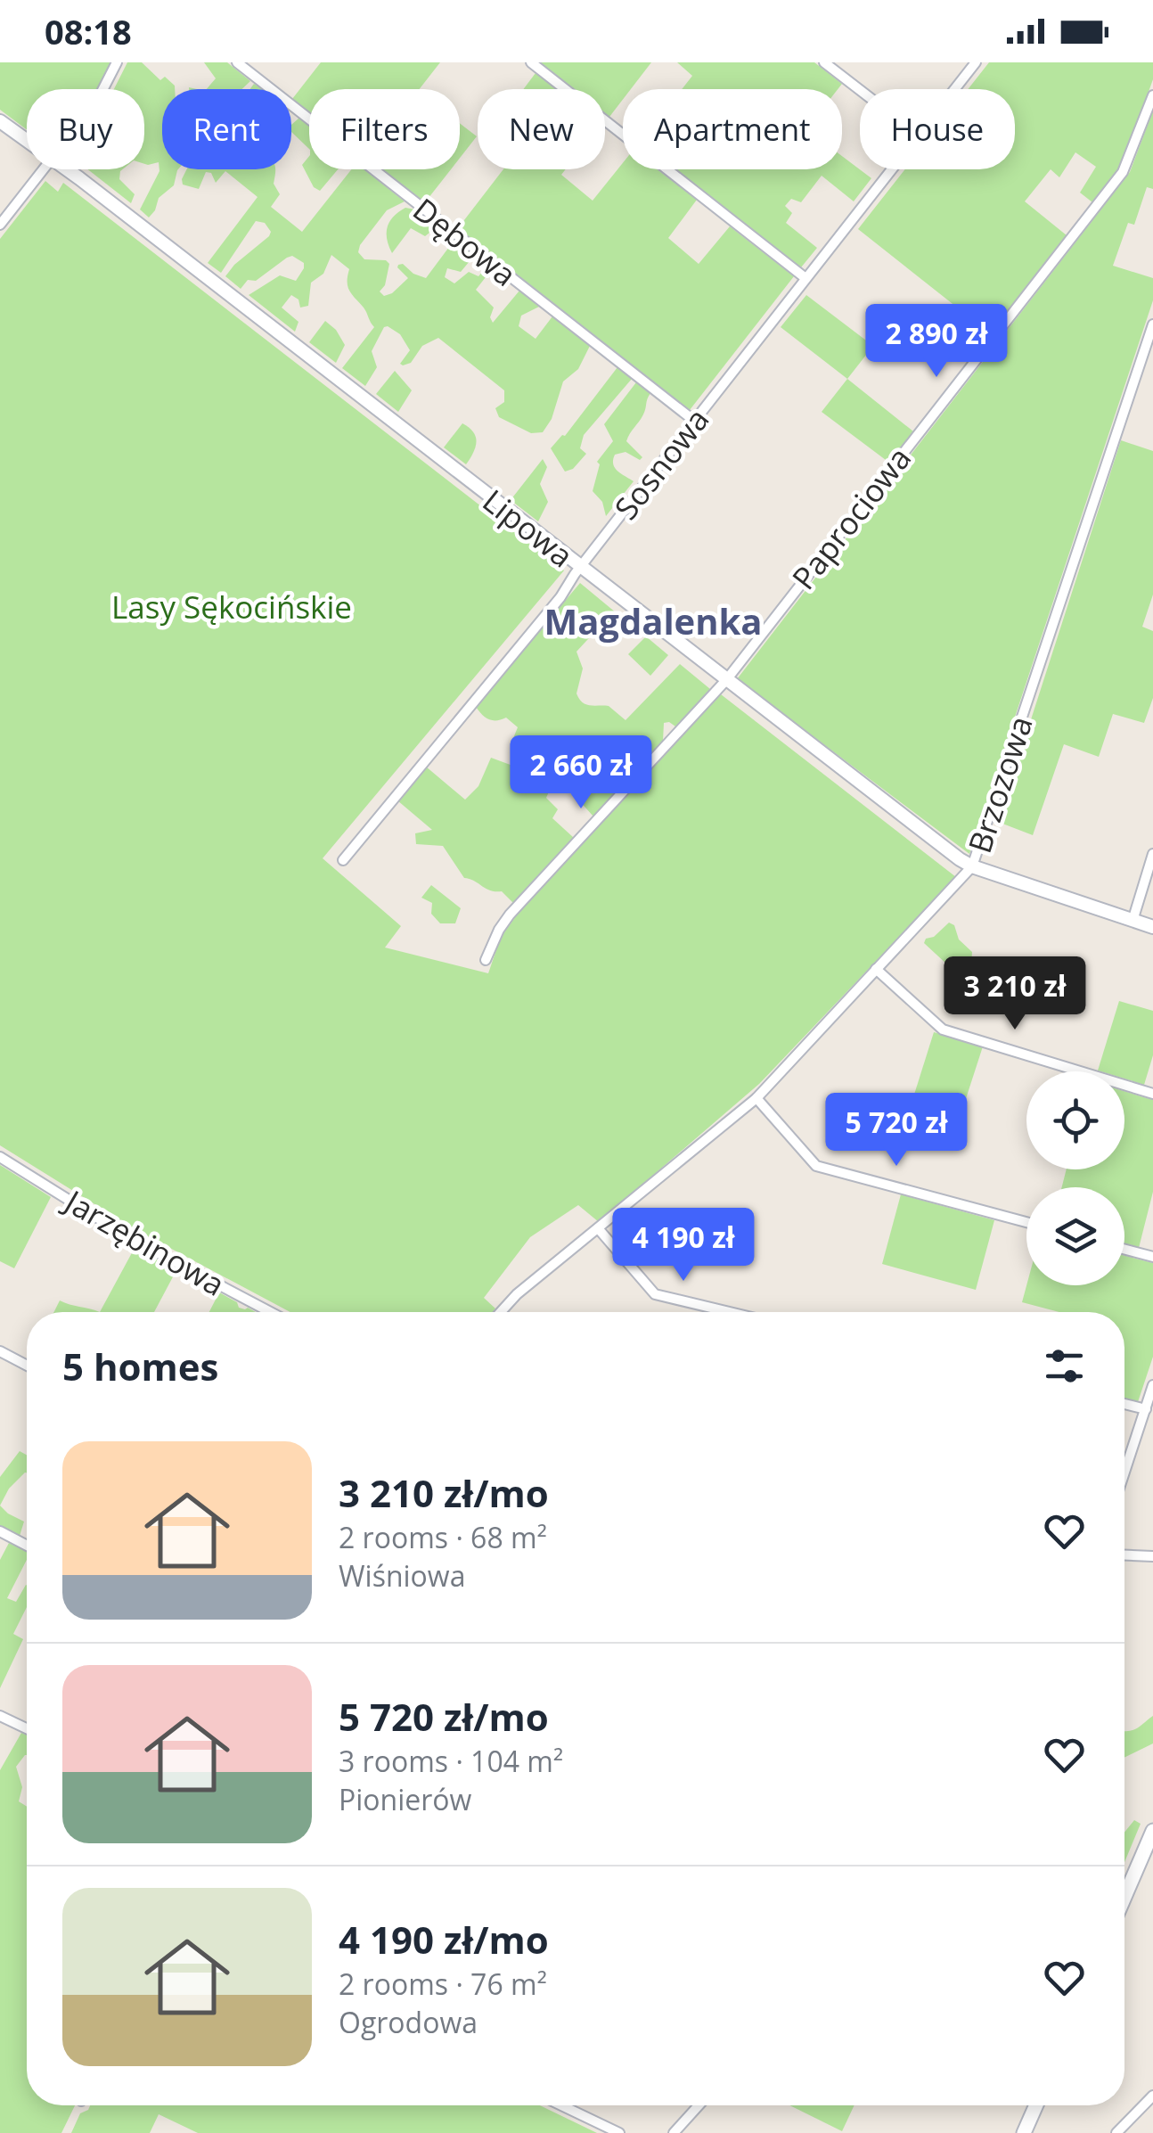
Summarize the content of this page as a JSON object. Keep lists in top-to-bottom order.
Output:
{
  "streets": {
    "street": [
      "Dębowa",
      "Sosnowa",
      "Paprociowa",
      "Lipowa",
      "Brzozowa",
      "Jarzębinowa"
    ]
  },
  "crossings": [
    ["Dębowa", "Sosnowa"],
    ["Sosnowa", "Lipowa"],
    ["Paprociowa", "Lipowa"],
    ["Lipowa", "Brzozowa"]
  ],
  "districts": ["Magdalenka"],
  "parks": ["Lasy Sękocińskie"],
  "page": {
    "status": "08:18",
    "chip": [
      "Buy",
      "Rent",
      "Filters",
      "New",
      "Apartment",
      "House"
    ],
    "price": [
      "2 890 zł",
      "2 660 zł",
      "3 210 zł",
      "5 720 zł",
      "4 190 zł"
    ],
    "heading": "5 homes",
    "list": [
      {
        "name": "3 210 zł/mo",
        "note": "2 rooms · 68 m² · Wiśniowa"
      },
      {
        "name": "5 720 zł/mo",
        "note": "3 rooms · 104 m² · Pionierów"
      },
      {
        "name": "4 190 zł/mo",
        "note": "2 rooms · 76 m² · Ogrodowa"
      }
    ]
  }
}
